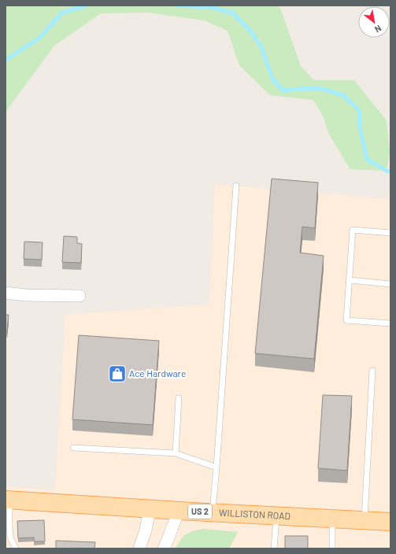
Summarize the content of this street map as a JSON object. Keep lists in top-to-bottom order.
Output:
{
  "streets": {
    "main road": ["US 2", "WILLISTON ROAD"]
  },
  "places": {
    "shop": ["Ace Hardware"]
  },
  "north": "bottom right"
}
